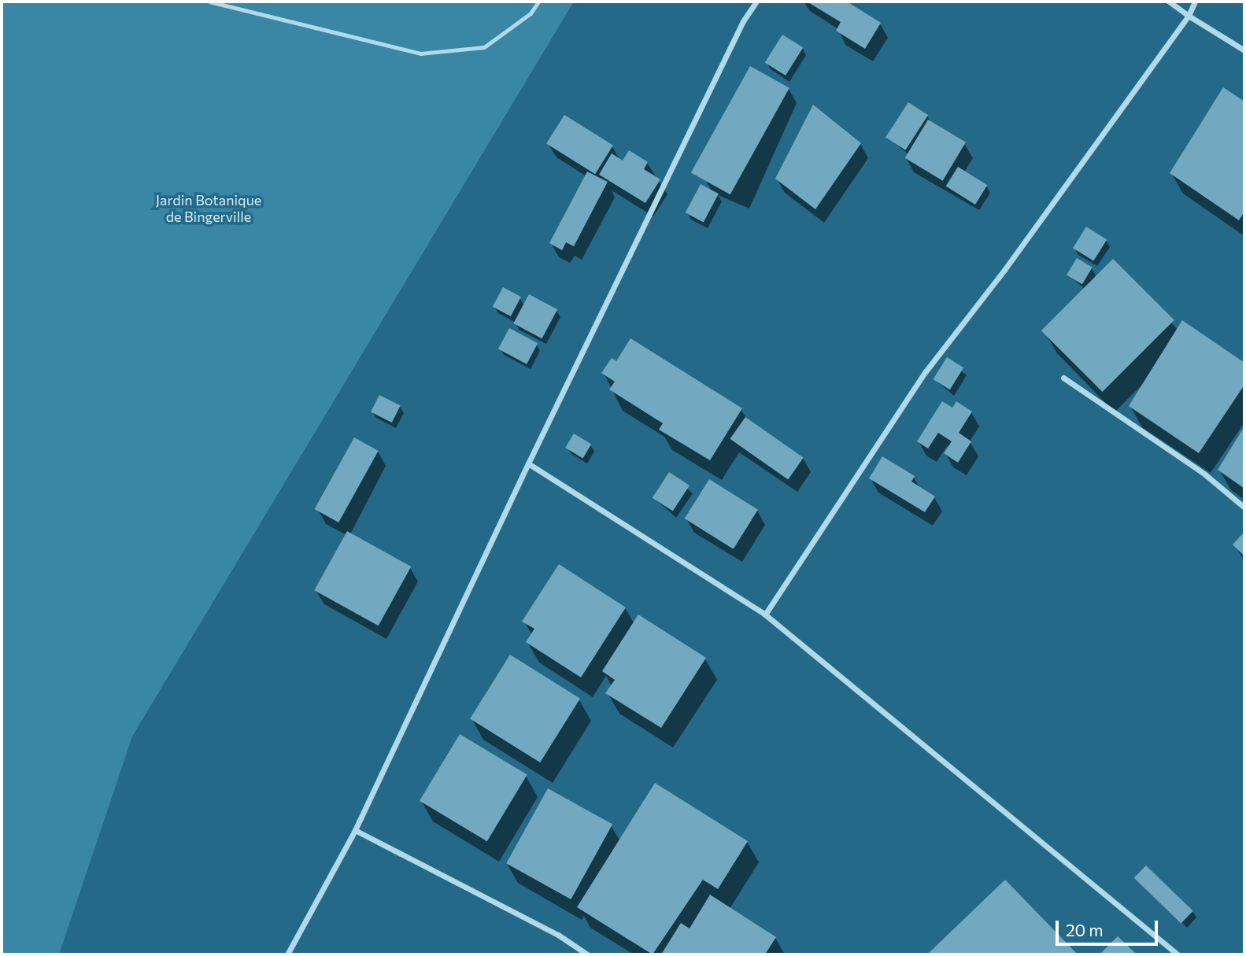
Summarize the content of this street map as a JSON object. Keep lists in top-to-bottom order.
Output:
{
  "parks": ["Jardin Botanique de Bingerville"],
  "scale_bar": "20 m"
}
